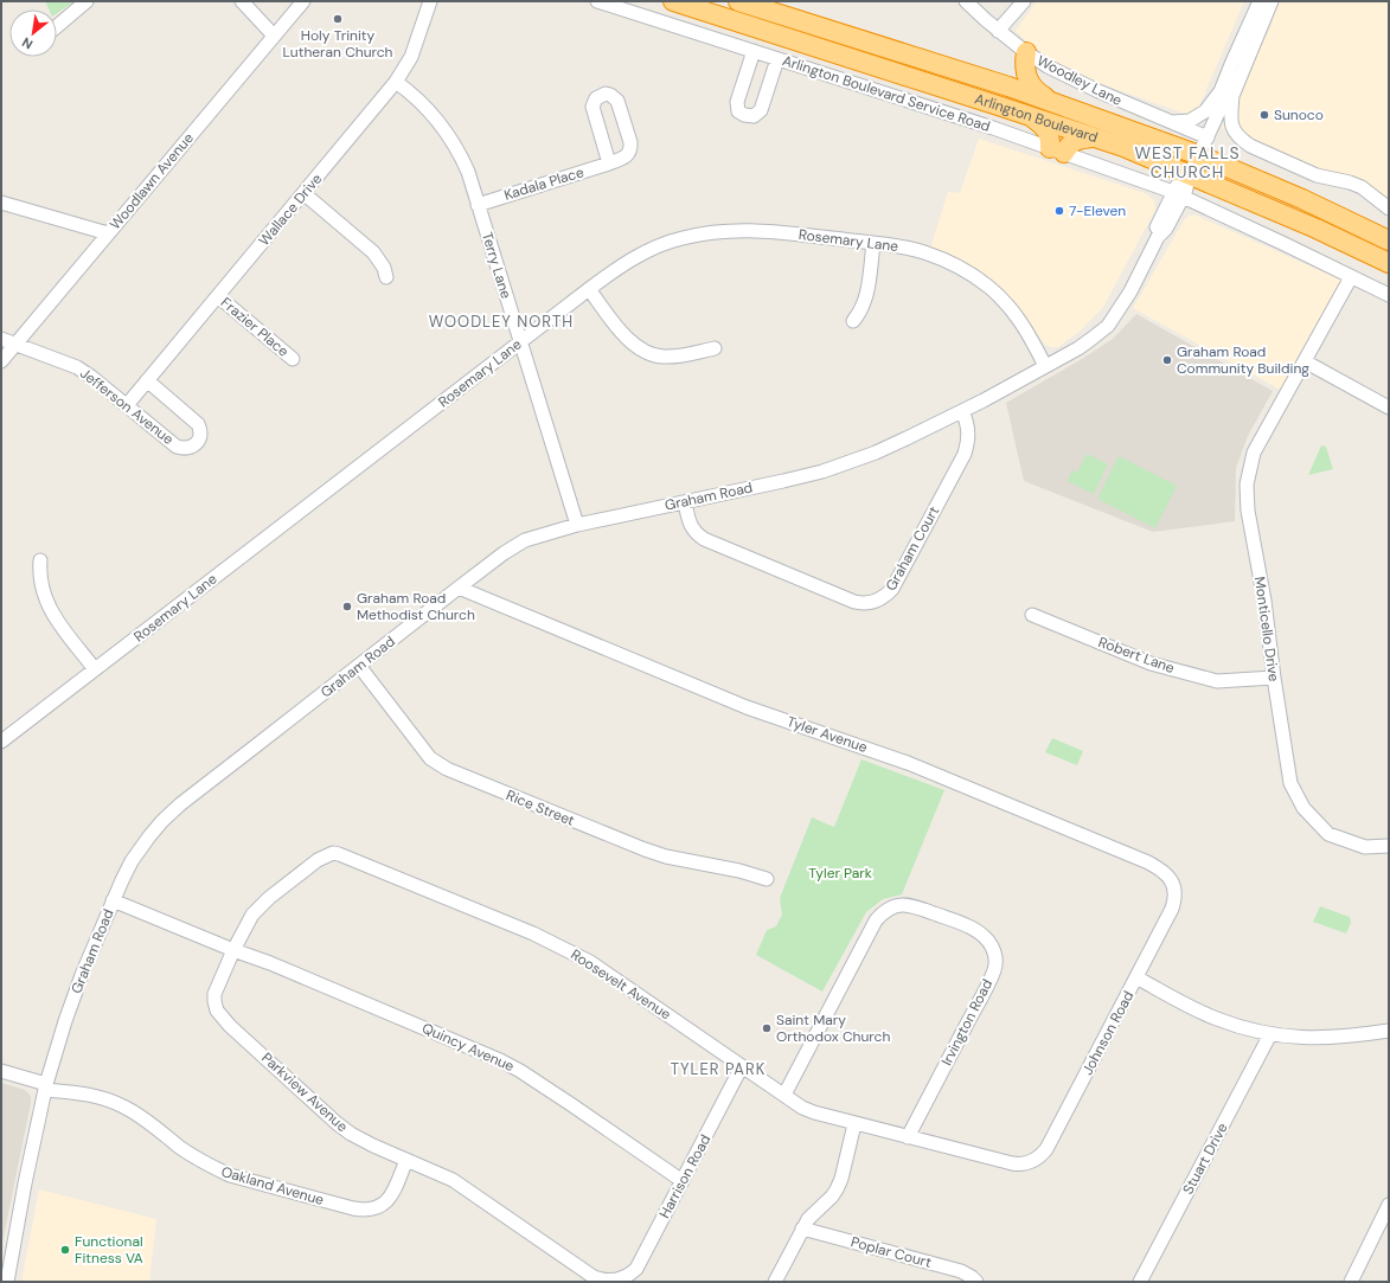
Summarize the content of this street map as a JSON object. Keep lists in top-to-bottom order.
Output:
{
  "streets": {
    "highway": ["Arlington Boulevard"],
    "street": [
      "Woodley Lane",
      "Arlington Boulevard Service Road",
      "Woodlawn Avenue",
      "Kadala Place",
      "Wallace Drive",
      "Rosemary Lane",
      "Terry Lane",
      "Frazier Place",
      "Jefferson Avenue",
      "Graham Road",
      "Graham Court",
      "Monticello Drive",
      "Robert Lane",
      "Tyler Avenue",
      "Rice Street",
      "Roosevelt Avenue",
      "Irvington Road",
      "Johnson Road",
      "Quincy Avenue",
      "Parkview Avenue",
      "Stuart Drive",
      "Harrison Road",
      "Oakland Avenue",
      "Poplar Court"
    ]
  },
  "crossings": [
    ["Woodley Lane", "Graham Road"],
    ["Arlington Boulevard Service Road", "Graham Road"],
    ["Arlington Boulevard Service Road", "Monticello Drive"],
    ["Arlington Boulevard", "Graham Road"],
    ["Woodlawn Avenue", "Jefferson Avenue"],
    ["Kadala Place", "Terry Lane"],
    ["Wallace Drive", "Terry Lane"],
    ["Wallace Drive", "Frazier Place"],
    ["Wallace Drive", "Jefferson Avenue"],
    ["Rosemary Lane", "Terry Lane"],
    ["Rosemary Lane", "Graham Road"],
    ["Terry Lane", "Graham Road"],
    ["Graham Road", "Graham Court"],
    ["Graham Road", "Tyler Avenue"],
    ["Graham Road", "Rice Street"],
    ["Graham Road", "Oakland Avenue"],
    ["Monticello Drive", "Robert Lane"],
    ["Tyler Avenue", "Johnson Road"],
    ["Roosevelt Avenue", "Irvington Road"],
    ["Roosevelt Avenue", "Johnson Road"],
    ["Roosevelt Avenue", "Quincy Avenue"],
    ["Roosevelt Avenue", "Parkview Avenue"],
    ["Roosevelt Avenue", "Harrison Road"],
    ["Quincy Avenue", "Parkview Avenue"],
    ["Quincy Avenue", "Harrison Road"],
    ["Parkview Avenue", "Harrison Road"],
    ["Parkview Avenue", "Oakland Avenue"]
  ],
  "districts": ["WEST FALLS CHURCH", "WOODLEY NORTH", "TYLER PARK"],
  "parks": ["Tyler Park"],
  "places": [
    "Holy Trinity Lutheran Church",
    "Sunoco",
    "7-Eleven",
    "Graham Road Community Building",
    "Graham Road Methodist Church",
    "Saint Mary Orthodox Church",
    "Functional Fitness VA"
  ],
  "north": "bottom left"
}
